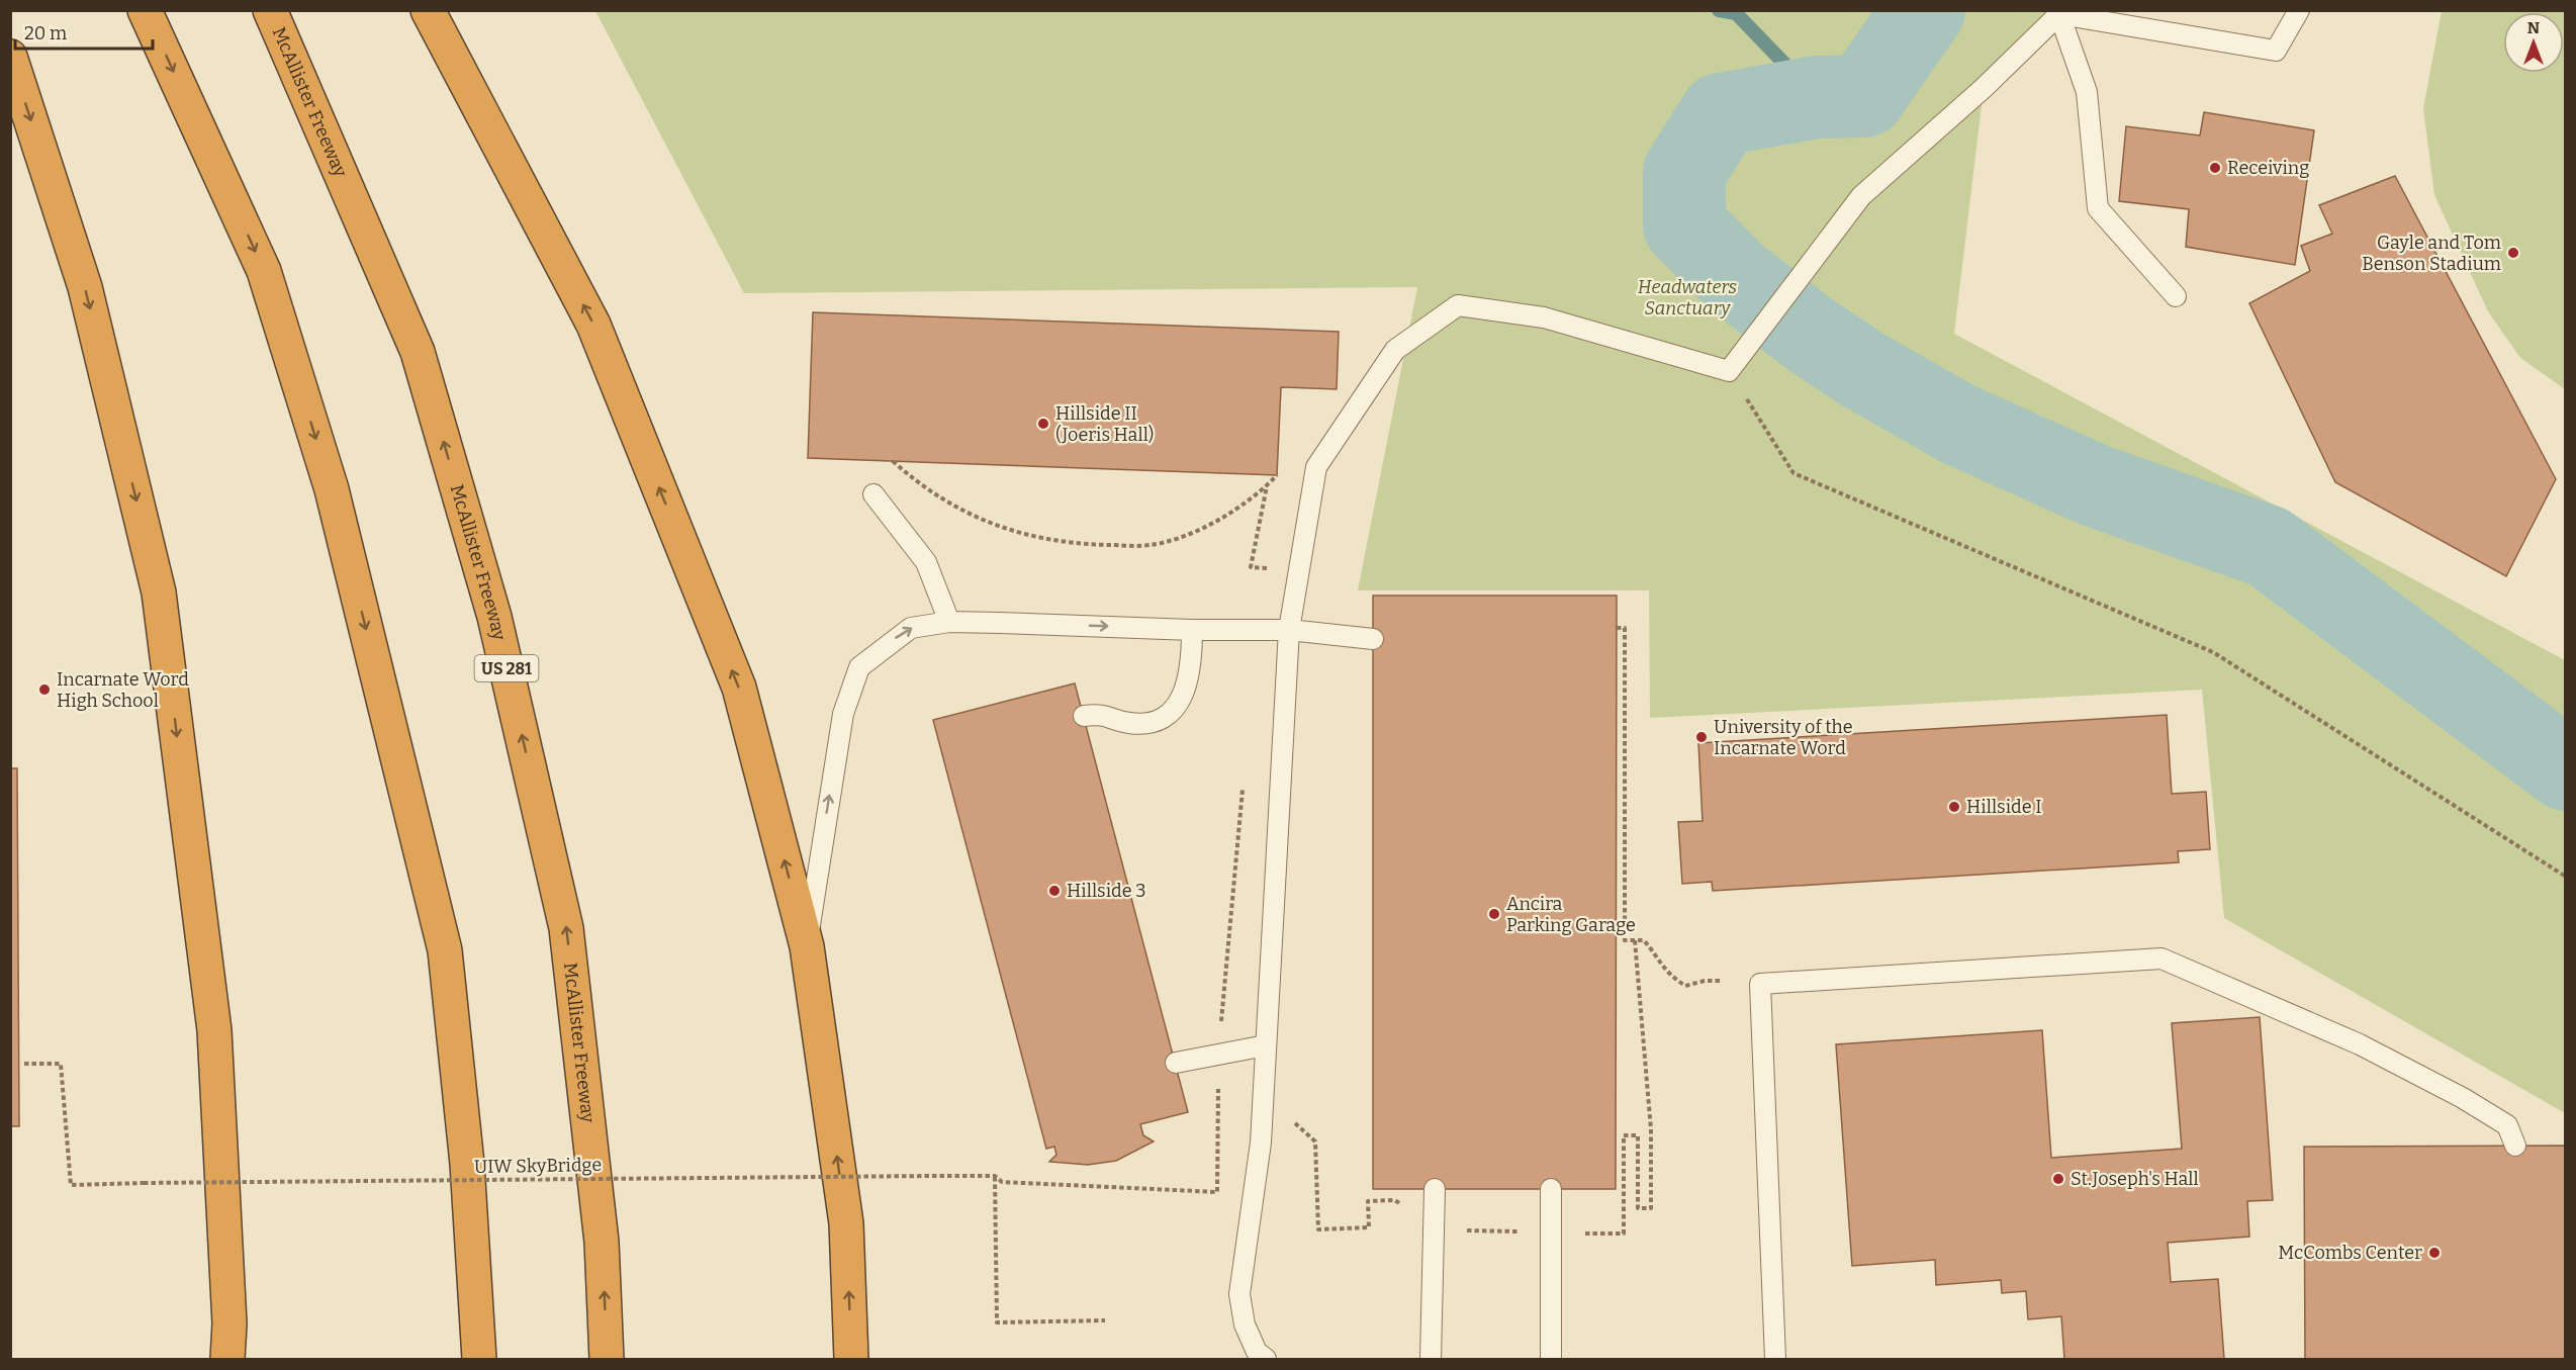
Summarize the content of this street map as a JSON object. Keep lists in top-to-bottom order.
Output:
{
  "streets": {
    "highway": ["McAllister Freeway", "US 281"],
    "path": ["UIW SkyBridge"]
  },
  "parks": ["Headwaters Sanctuary"],
  "places": [
    "Receiving",
    "Gayle and Tom Benson Stadium",
    "Hillside II (Joeris Hall)",
    "Incarnate Word High School",
    "University of the Incarnate Word",
    "Hillside I",
    "Hillside 3",
    "Ancira Parking Garage",
    "St.Joseph's Hall",
    "McCombs Center"
  ],
  "scale_bar": "20 m",
  "north": "top"
}
